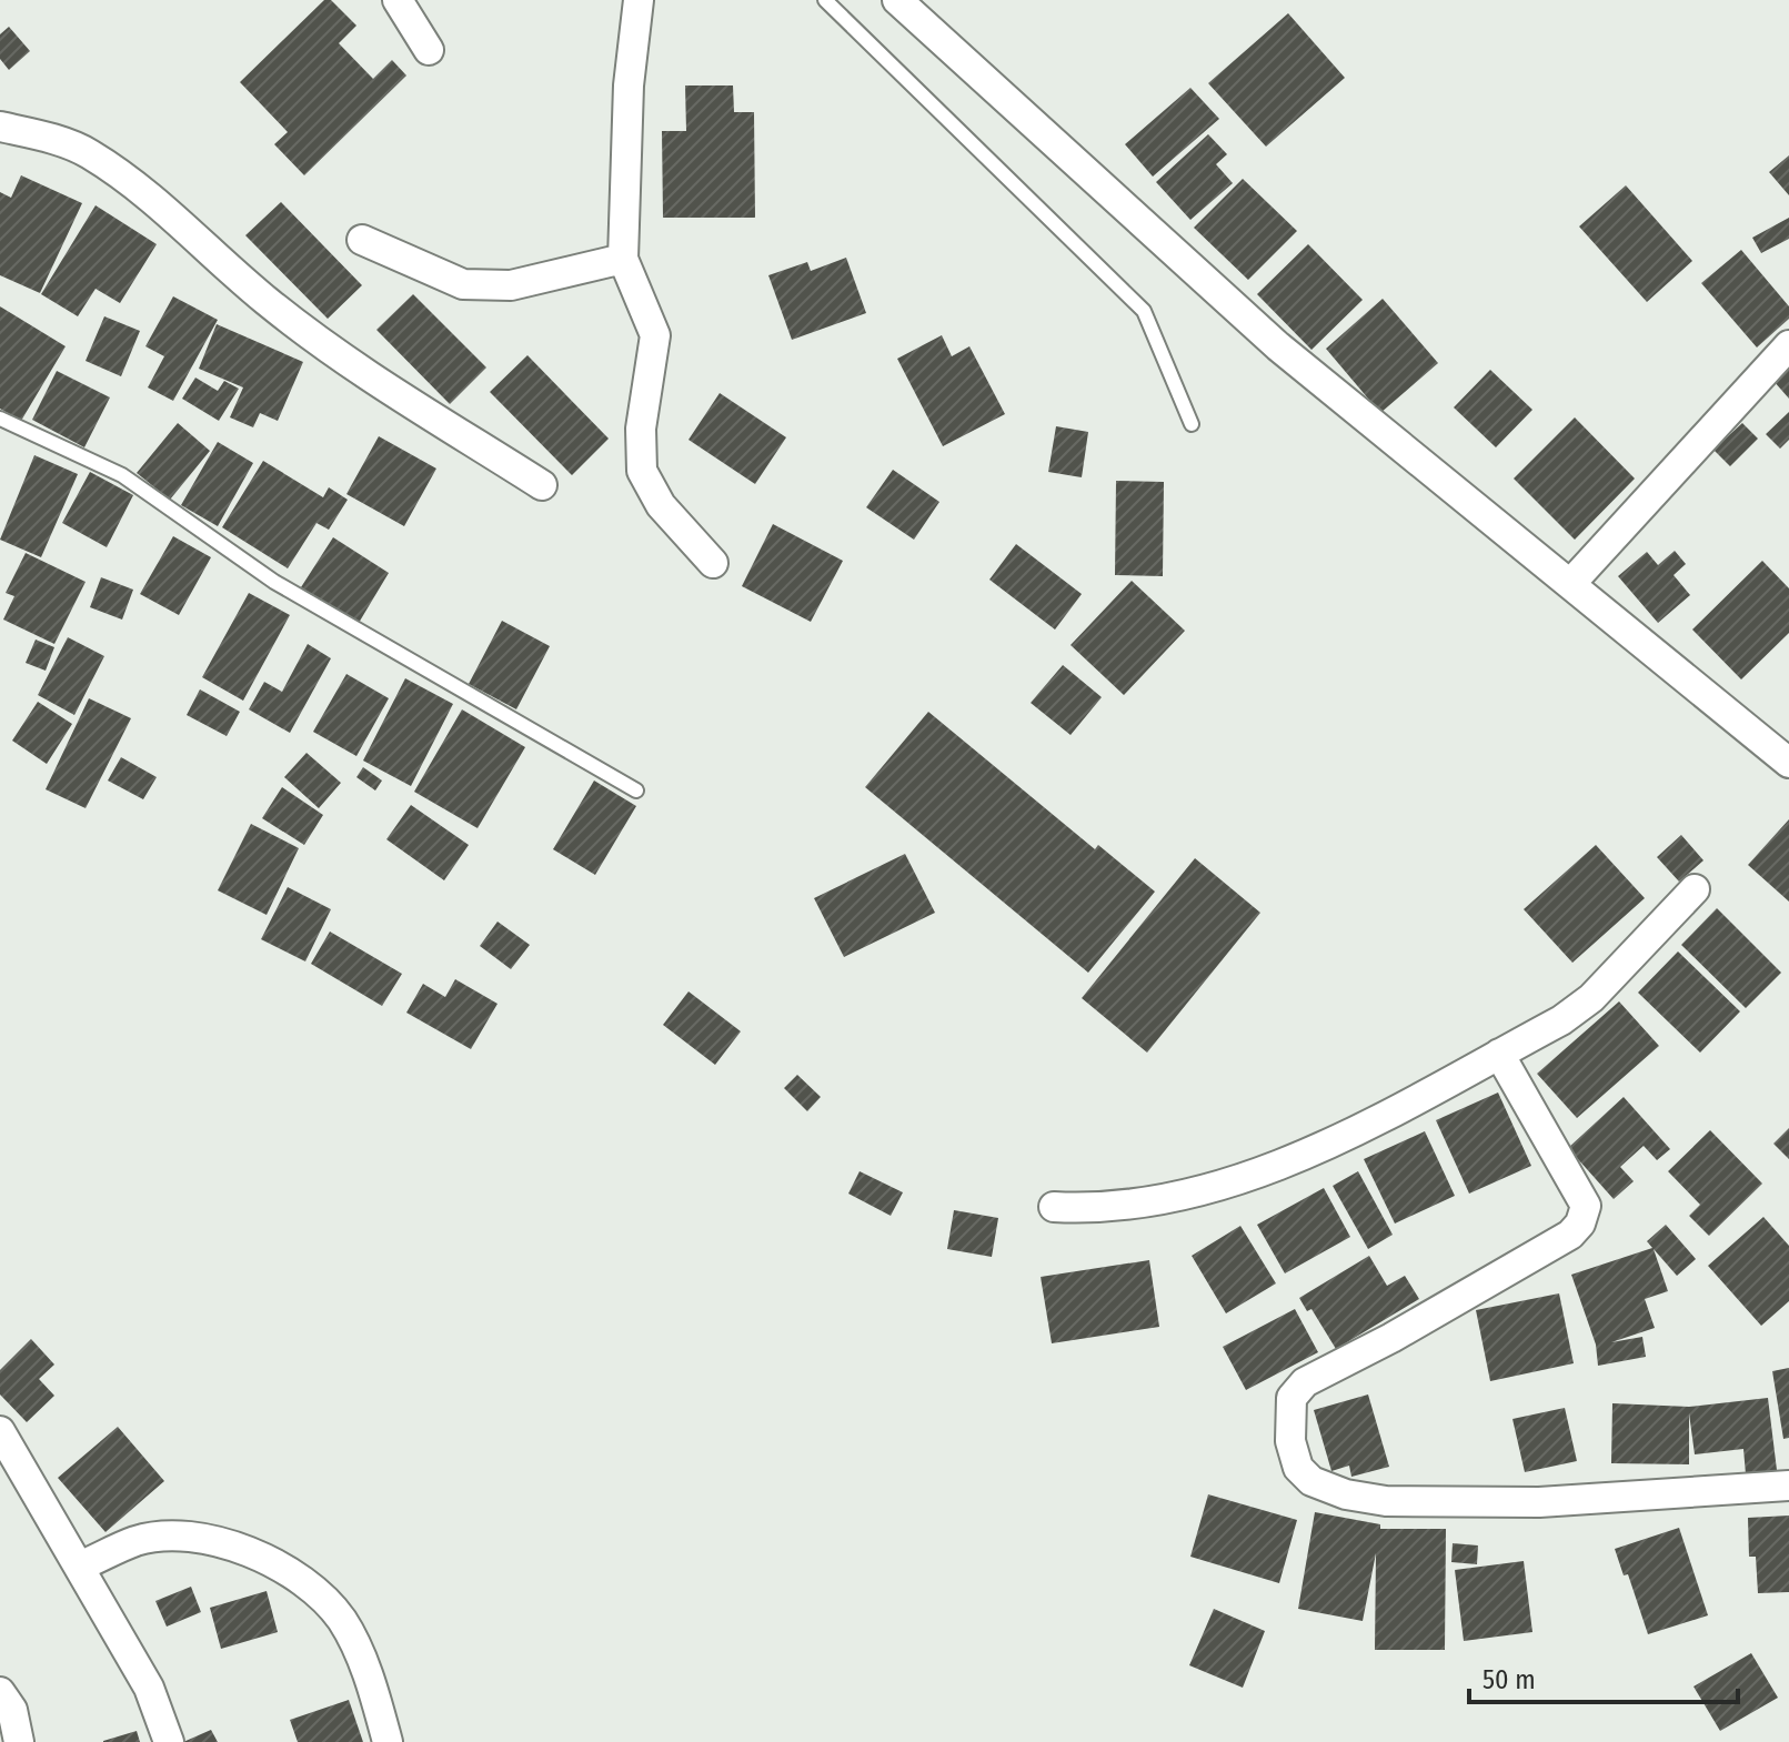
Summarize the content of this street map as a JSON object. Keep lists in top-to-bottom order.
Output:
{
  "scale_bar": "50 m"
}
